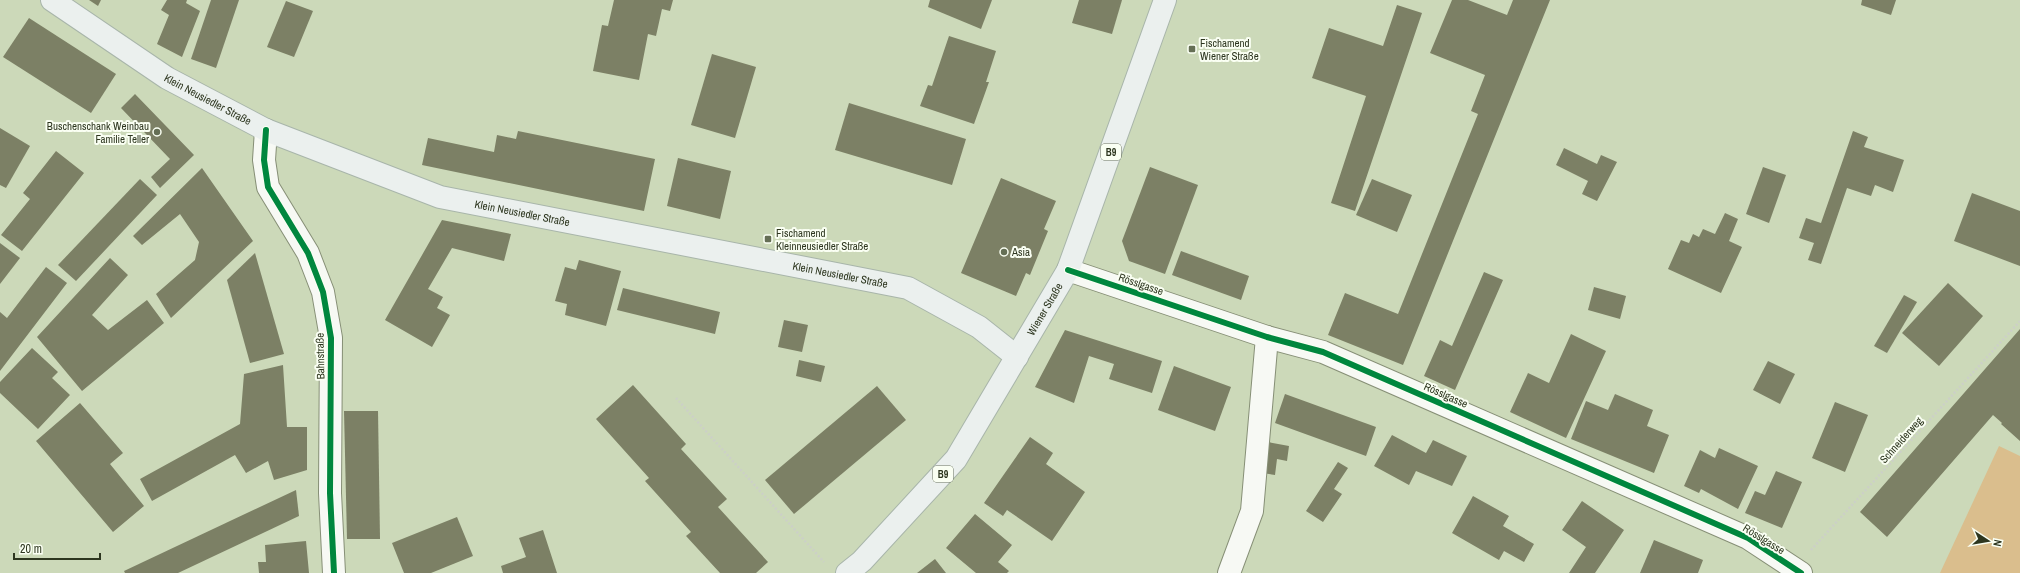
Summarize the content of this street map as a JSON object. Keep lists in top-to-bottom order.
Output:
{
  "streets": {
    "main road": ["Klein Neusiedler Straße", "B9", "Wiener Straße"],
    "street": ["Rösslgasse", "Bahnstraße"],
    "path": ["Schneiderweg"]
  },
  "crossings": [
    ["Klein Neusiedler Straße", "Wiener Straße"],
    ["Klein Neusiedler Straße", "Bahnstraße"],
    ["Rösslgasse", "Wiener Straße"],
    ["Rösslgasse", "Schneiderweg"]
  ],
  "places": {
    "transit": ["Fischamend Wiener Straße", "Fischamend Kleinneusiedler Straße"],
    "other": ["Buschenschank Weinbau Familie Teller", "Asia"]
  },
  "scale_bar": "20 m",
  "north": "right"
}
